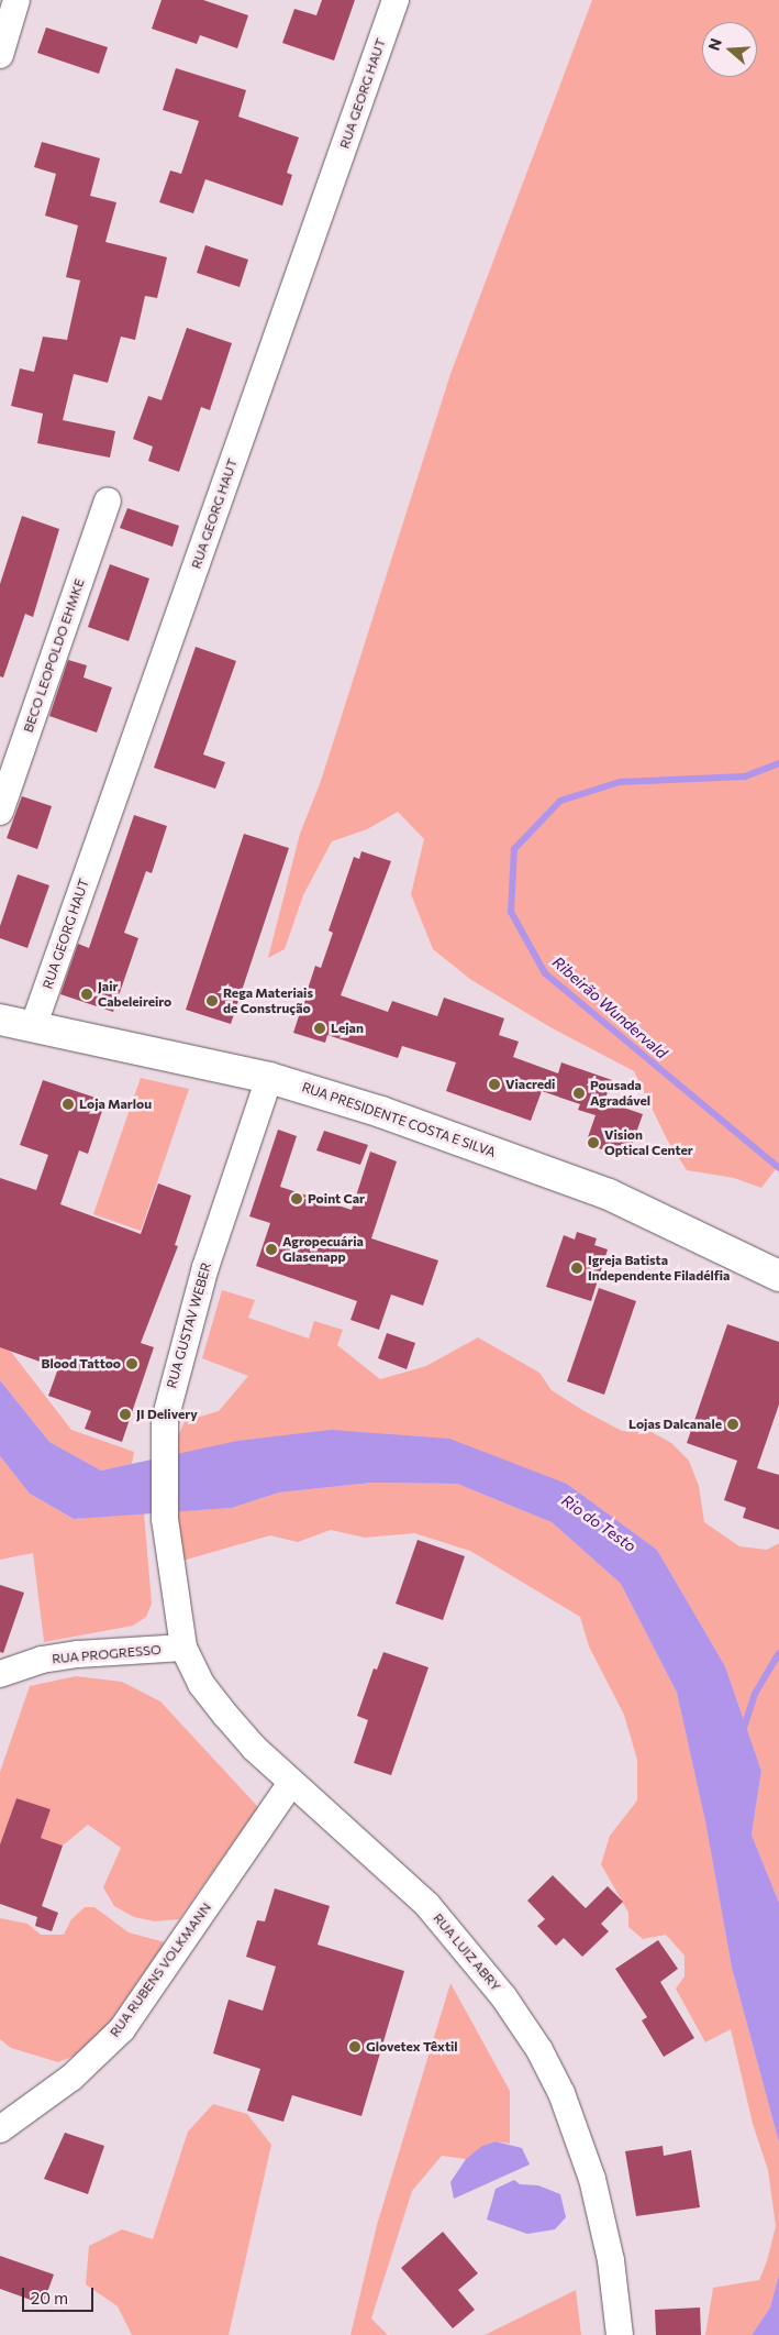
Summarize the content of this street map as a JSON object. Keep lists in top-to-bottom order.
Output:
{
  "streets": {
    "main road": ["RUA PRESIDENTE COSTA E SILVA"],
    "street": [
      "RUA GEORG HAUT",
      "BECO LEOPOLDO EHMKE",
      "RUA GUSTAV WEBER",
      "RUA PROGRESSO",
      "RUA LUIZ ABRY",
      "RUA RUBENS VOLKMANN"
    ]
  },
  "crossings": [
    ["RUA GEORG HAUT", "RUA PRESIDENTE COSTA E SILVA"],
    ["RUA PRESIDENTE COSTA E SILVA", "RUA GUSTAV WEBER"],
    ["RUA GUSTAV WEBER", "RUA PROGRESSO"],
    ["RUA GUSTAV WEBER", "RUA LUIZ ABRY"],
    ["RUA PROGRESSO", "RUA LUIZ ABRY"],
    ["RUA LUIZ ABRY", "RUA RUBENS VOLKMANN"]
  ],
  "water": ["Ribeirão Wundervald", "Rio do Testo"],
  "places": [
    "Jair Cabeleireiro",
    "Rega Materiais de Construção",
    "Lejan",
    "Viacredi",
    "Pousada Agradável",
    "Loja Marlou",
    "Vision Optical Center",
    "Point Car",
    "Agropecuária Glasenapp",
    "Igreja Batista Independente Filadélfia",
    "Blood Tattoo",
    "JI Delivery",
    "Lojas Dalcanale",
    "Glovetex Têxtil"
  ],
  "scale_bar": "20 m",
  "north": "left"
}
